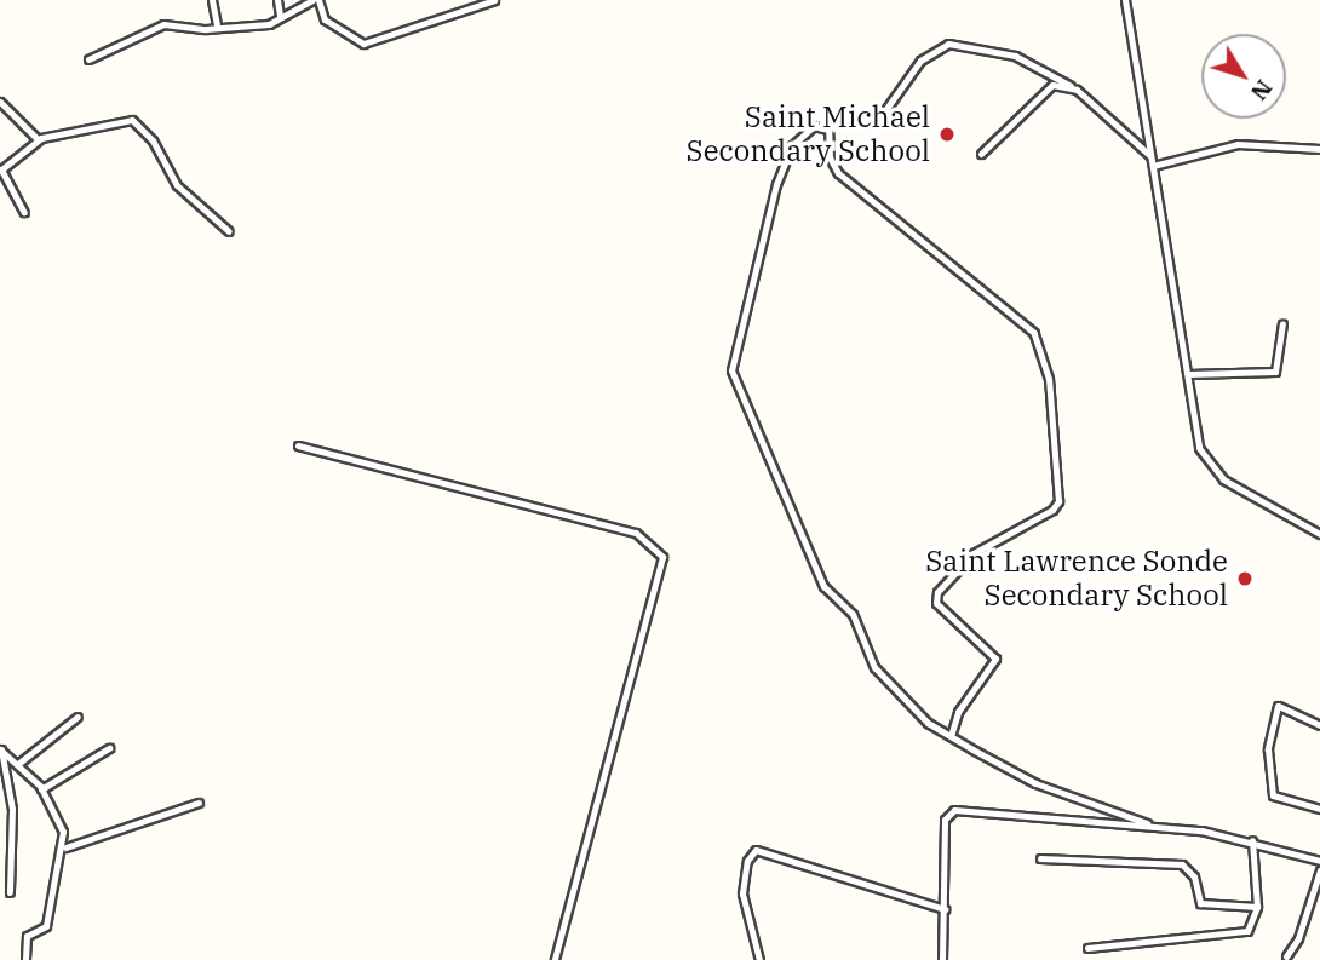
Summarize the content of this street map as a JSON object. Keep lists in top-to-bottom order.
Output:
{
  "places": ["Saint Michael Secondary School", "Saint Lawrence Sonde Secondary School"],
  "north": "bottom right"
}
